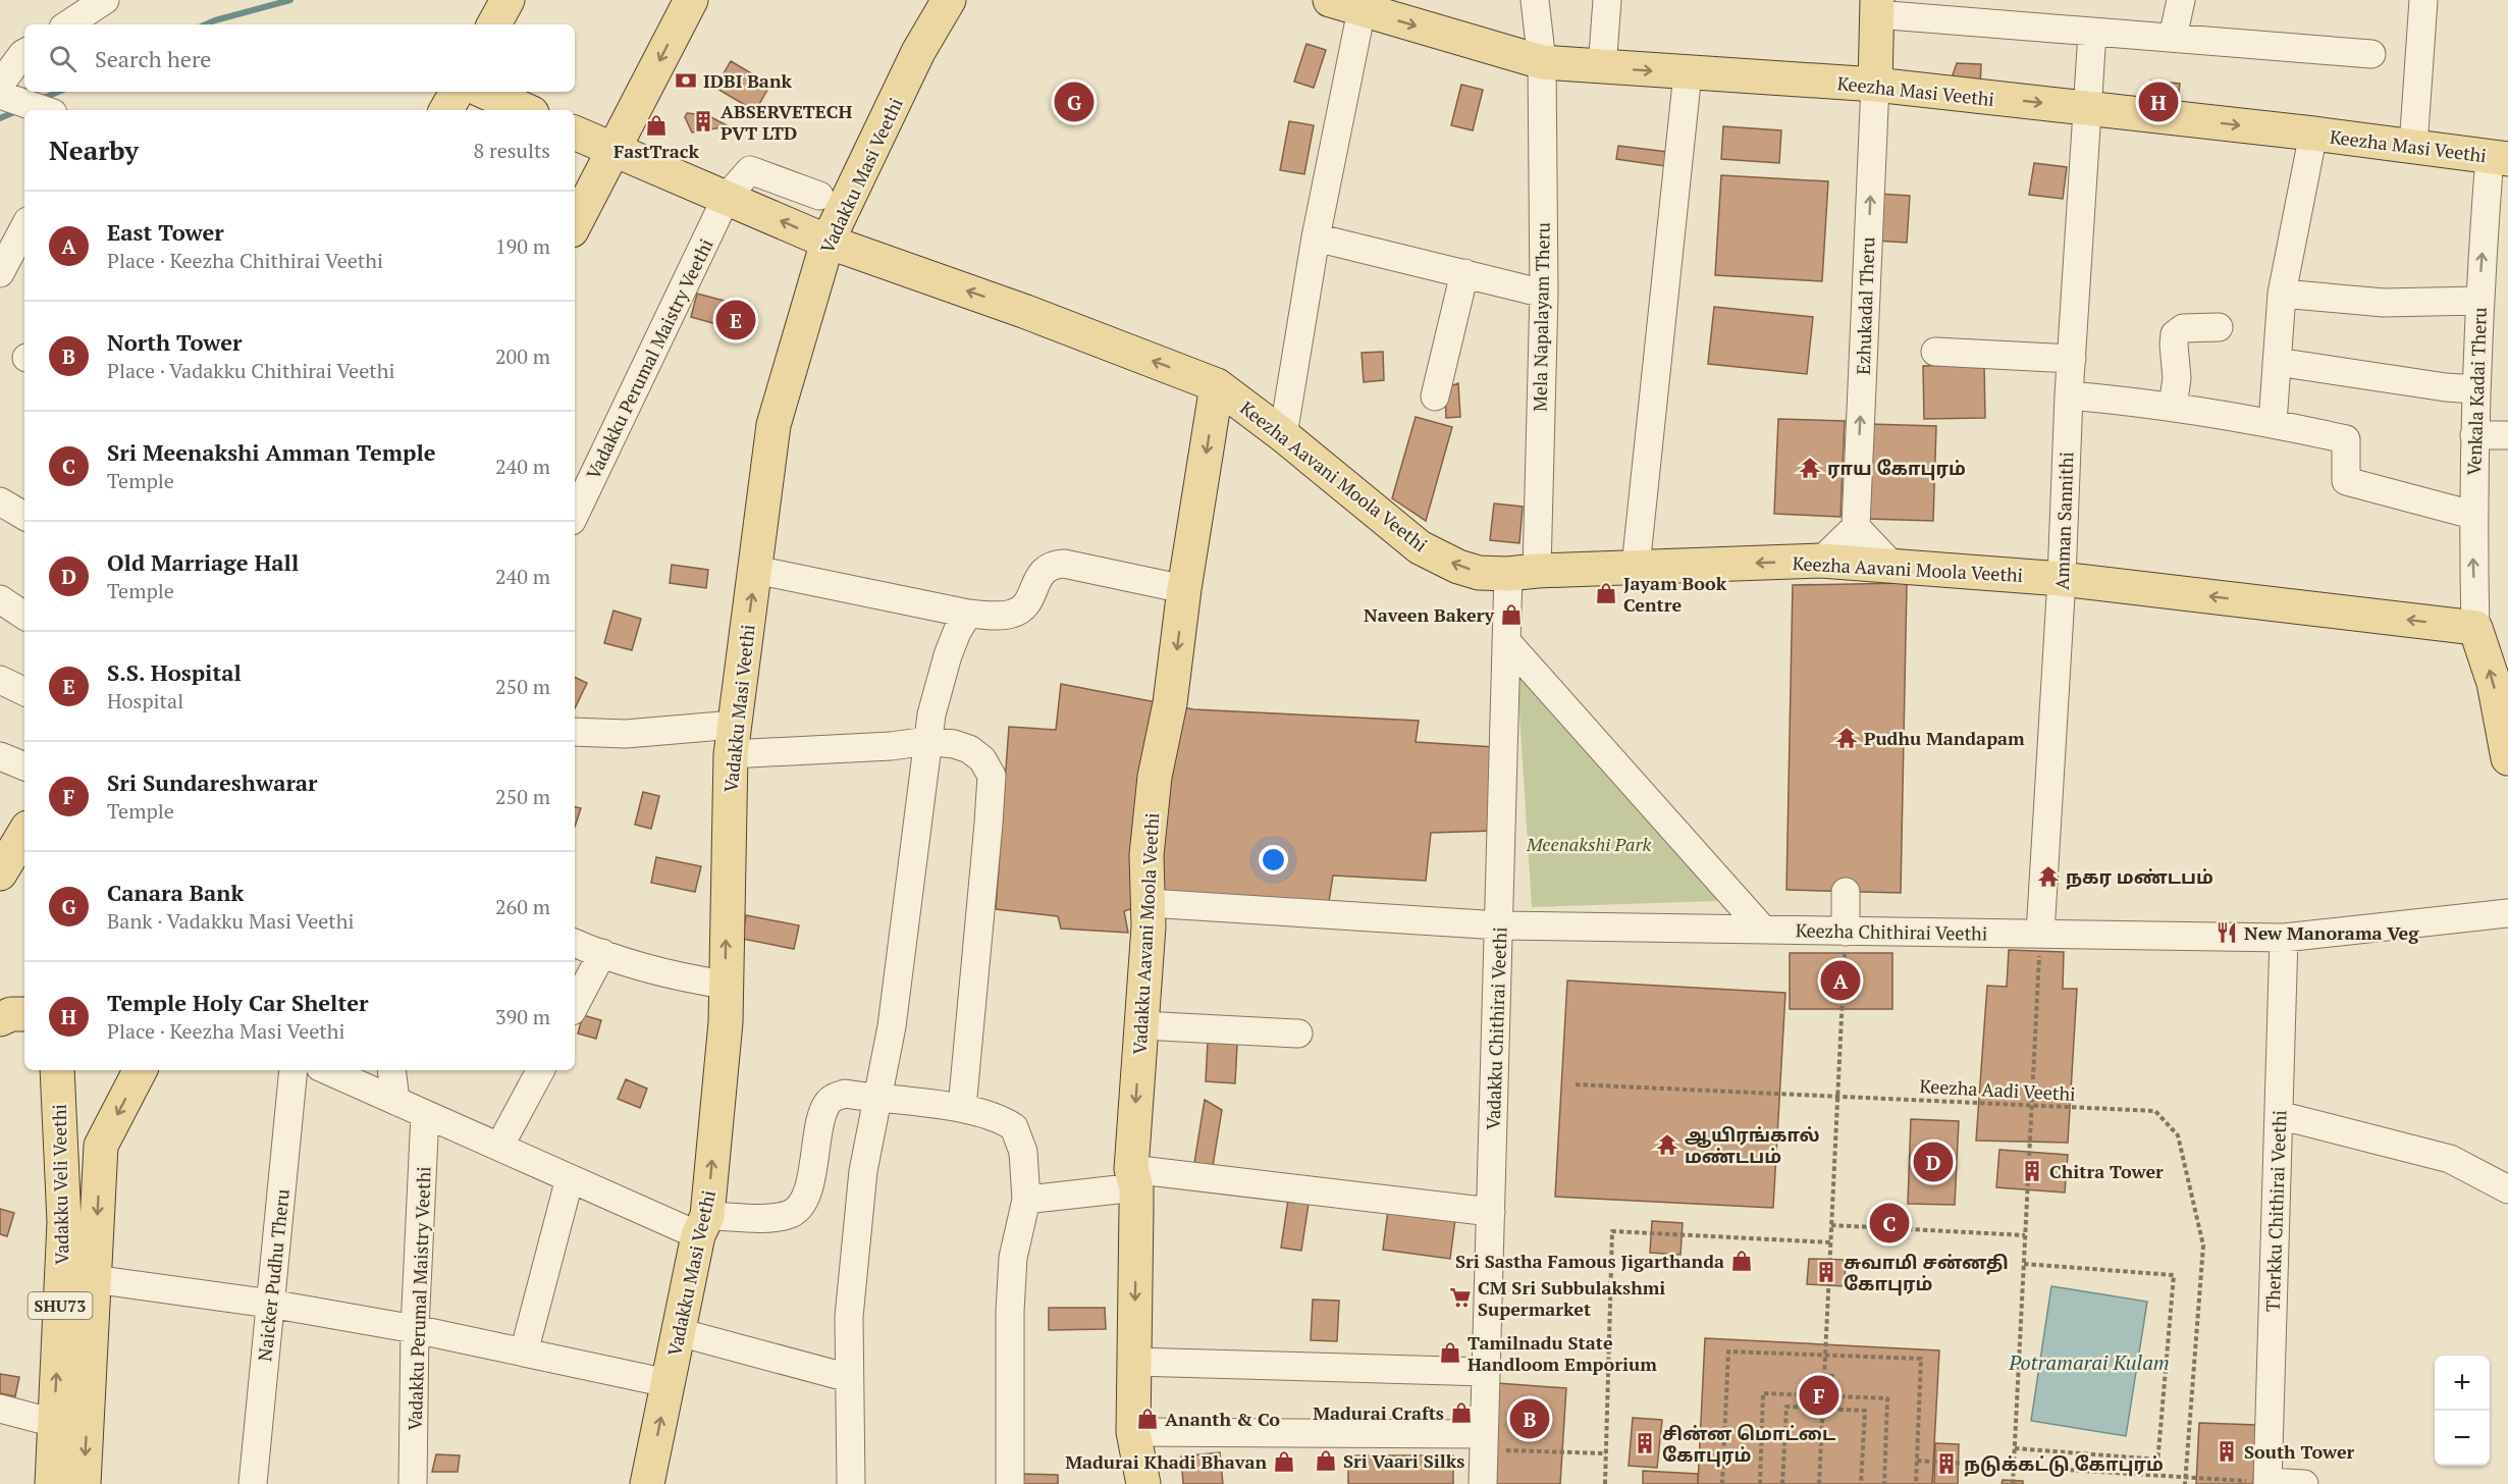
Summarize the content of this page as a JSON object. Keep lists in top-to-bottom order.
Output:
{
  "streets": {
    "main road": [
      "Keezha Masi Veethi",
      "Vadakku Masi Veethi",
      "Keezha Aavani Moola Veethi",
      "Vadakku Aavani Moola Veethi",
      "Vadakku Veli Veethi",
      "SHU73"
    ],
    "street": [
      "Ezhukadal Theru",
      "Mela Napalayam Theru",
      "Vadakku Perumal Maistry Veethi",
      "Venkala Kadai Theru",
      "Amman Sannithi",
      "Keezha Chithirai Veethi",
      "Vadakku Chithirai Veethi",
      "Therkku Chithirai Veethi",
      "Naicker Pudhu Theru"
    ],
    "path": ["Keezha Aadi Veethi"]
  },
  "crossings": [
    ["Keezha Masi Veethi", "Ezhukadal Theru"],
    ["Keezha Masi Veethi", "Mela Napalayam Theru"],
    ["Keezha Masi Veethi", "Venkala Kadai Theru"],
    ["Keezha Masi Veethi", "Amman Sannithi"],
    ["Vadakku Masi Veethi", "Keezha Aavani Moola Veethi"],
    ["Mela Napalayam Theru", "Keezha Aavani Moola Veethi"],
    ["Mela Napalayam Theru", "Vadakku Chithirai Veethi"],
    ["Vadakku Perumal Maistry Veethi", "Keezha Aavani Moola Veethi"],
    ["Venkala Kadai Theru", "Keezha Aavani Moola Veethi"],
    ["Keezha Aavani Moola Veethi", "Amman Sannithi"],
    ["Keezha Aavani Moola Veethi", "Vadakku Aavani Moola Veethi"],
    ["Keezha Aavani Moola Veethi", "Vadakku Chithirai Veethi"],
    ["Amman Sannithi", "Keezha Chithirai Veethi"],
    ["Keezha Chithirai Veethi", "Vadakku Aavani Moola Veethi"],
    ["Keezha Chithirai Veethi", "Vadakku Chithirai Veethi"],
    ["Keezha Chithirai Veethi", "Therkku Chithirai Veethi"]
  ],
  "one_way": [
    "Keezha Masi Veethi",
    "Vadakku Masi Veethi",
    "Keezha Aavani Moola Veethi",
    "Vadakku Aavani Moola Veethi"
  ],
  "water": ["Potramarai Kulam"],
  "parks": ["Meenakshi Park"],
  "places": {
    "bank": ["IDBI Bank"],
    "building": [
      "ABSERVETECH PVT LTD",
      "Chitra Tower",
      "சுவாமி சன்னதி கோபுரம்",
      "சின்ன மொட்டை கோபுரம்",
      "South Tower",
      "நடுக்கட்டு கோபுரம்"
    ],
    "shop": [
      "FastTrack",
      "Jayam Book Centre",
      "Naveen Bakery",
      "Sri Sastha Famous Jigarthanda",
      "Tamilnadu State Handloom Emporium",
      "Madurai Crafts",
      "Ananth & Co",
      "Sri Vaari Silks",
      "Madurai Khadi Bhavan"
    ],
    "temple": [
      "ராய கோபுரம்",
      "Pudhu Mandapam",
      "நகர மண்டபம்",
      "ஆயிரங்கால் மண்டபம்"
    ],
    "restaurant": ["New Manorama Veg"],
    "supermarket": ["CM Sri Subbulakshmi Supermarket"]
  },
  "page": {
    "search": "Search here",
    "pins": [
      "G",
      "H",
      "E",
      "A",
      "D",
      "C",
      "F",
      "B"
    ],
    "heading": ["Nearby", "8 results"],
    "list": [
      {
        "mark": "A",
        "name": "East Tower",
        "note": "Place · Keezha Chithirai Veethi",
        "value": "190 m"
      },
      {
        "mark": "B",
        "name": "North Tower",
        "note": "Place · Vadakku Chithirai Veethi",
        "value": "200 m"
      },
      {
        "mark": "C",
        "name": "Sri Meenakshi Amman Temple",
        "note": "Temple",
        "value": "240 m"
      },
      {
        "mark": "D",
        "name": "Old Marriage Hall",
        "note": "Temple",
        "value": "240 m"
      },
      {
        "mark": "E",
        "name": "S.S. Hospital",
        "note": "Hospital",
        "value": "250 m"
      },
      {
        "mark": "F",
        "name": "Sri Sundareshwarar",
        "note": "Temple",
        "value": "250 m"
      },
      {
        "mark": "G",
        "name": "Canara Bank",
        "note": "Bank · Vadakku Masi Veethi",
        "value": "260 m"
      },
      {
        "mark": "H",
        "name": "Temple Holy Car Shelter",
        "note": "Place · Keezha Masi Veethi",
        "value": "390 m"
      }
    ],
    "map_buttons": ["+", "−"]
  }
}
